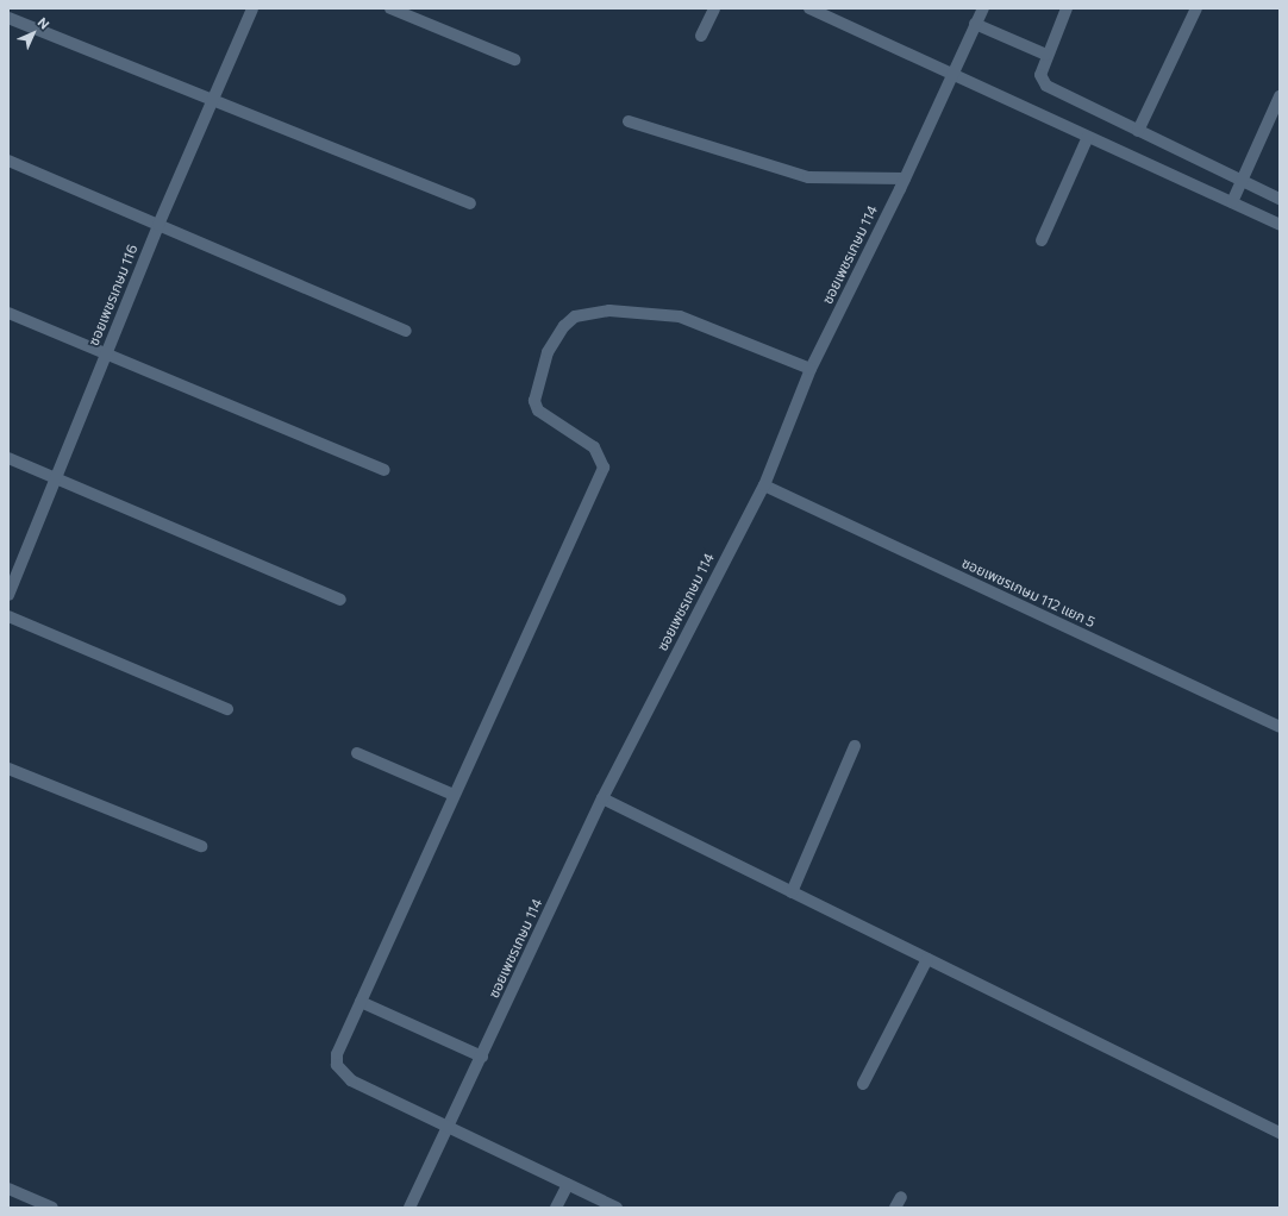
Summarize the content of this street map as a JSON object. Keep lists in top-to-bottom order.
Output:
{
  "streets": {
    "street": ["ซอยเพชรเกษม 114", "ซอยเพชรเกษม 116", "ซอยเพชรเกษม 112 แยก 5"]
  },
  "crossings": [
    ["ซอยเพชรเกษม 114", "ซอยเพชรเกษม 112 แยก 5"]
  ],
  "north": "top right"
}
